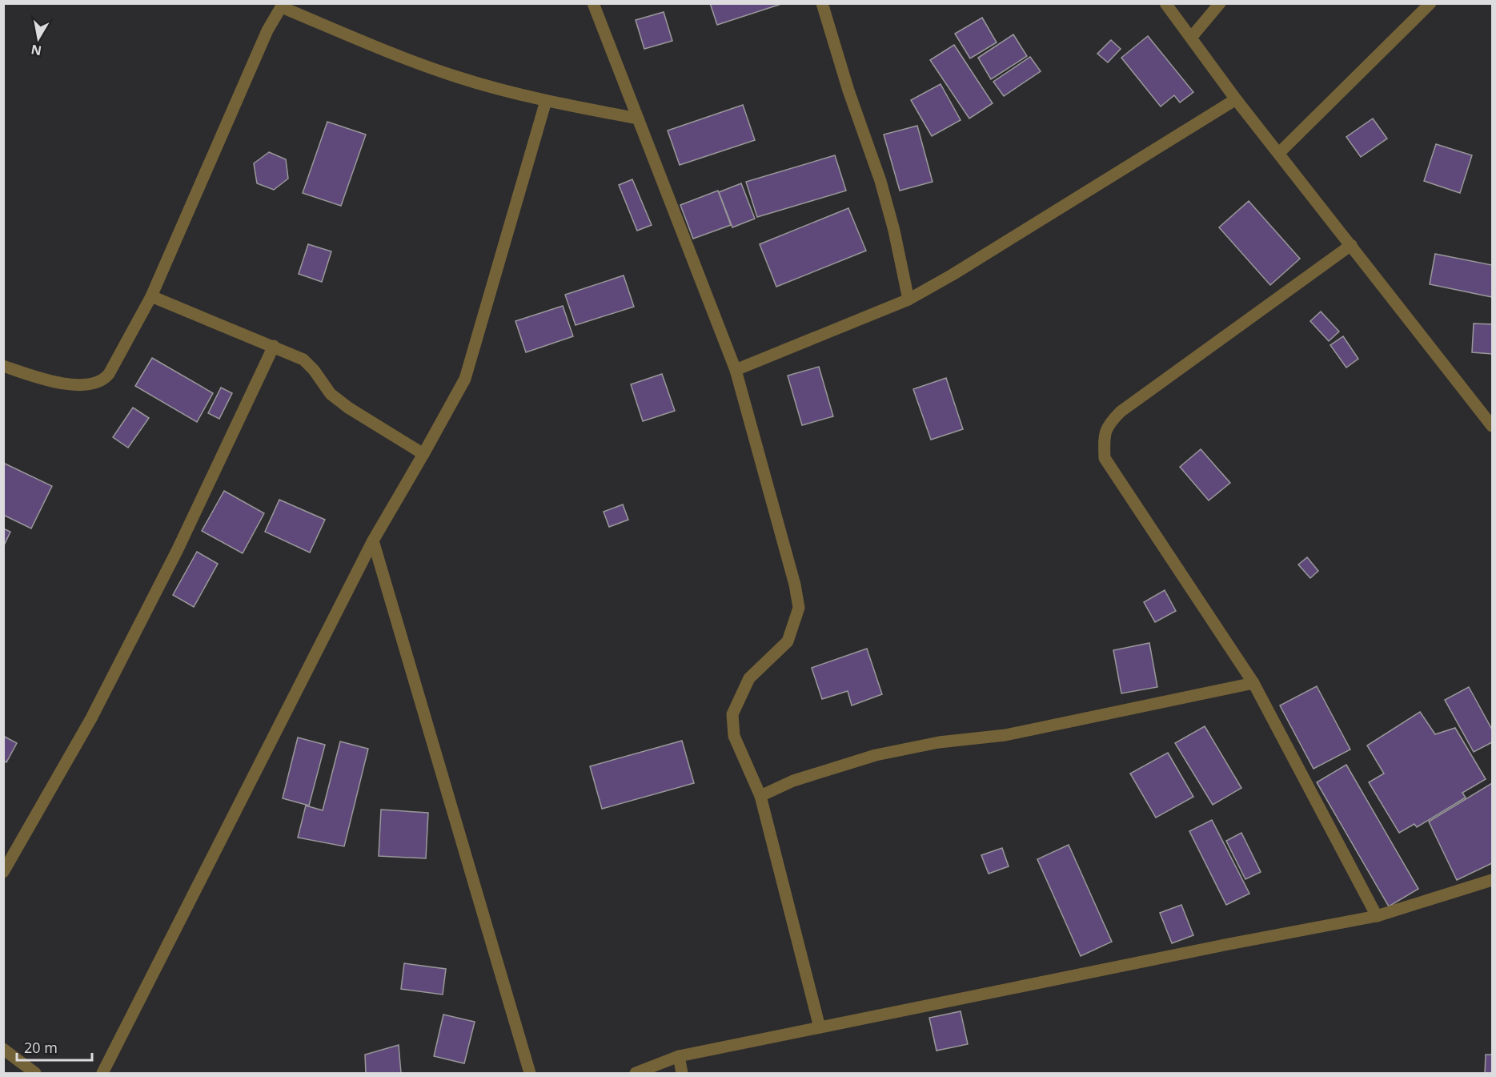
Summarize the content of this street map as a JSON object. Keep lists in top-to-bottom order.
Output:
{
  "scale_bar": "20 m",
  "north": "bottom"
}
